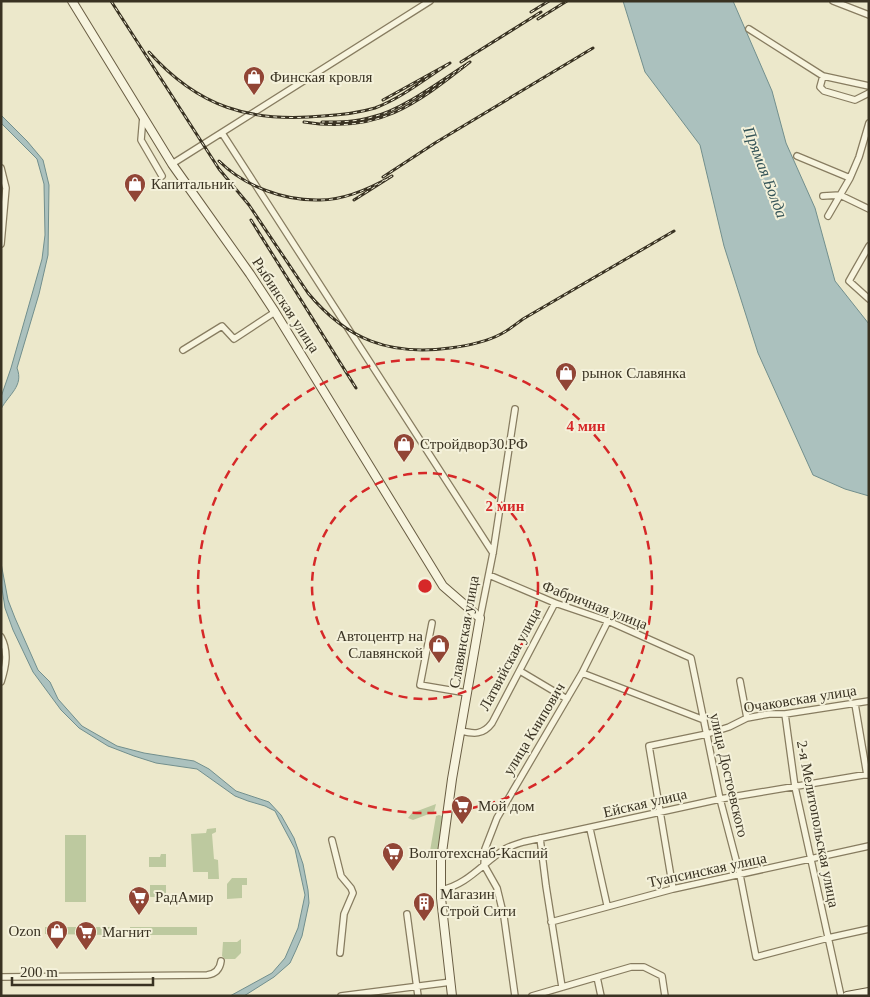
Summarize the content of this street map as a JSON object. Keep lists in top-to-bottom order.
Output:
{
  "streets": {
    "main road": ["Рыбинская улица", "Славянская улица"],
    "street": [
      "Фабричная улица",
      "Латвийская улица",
      "Очаковская улица",
      "улица Книпович",
      "улица Достоевского",
      "Ейская улица",
      "2-я Мелитопольская улица",
      "Туапсинская улица"
    ]
  },
  "crossings": [
    ["Рыбинская улица", "Славянская улица"],
    ["Фабричная улица", "Славянская улица"],
    ["Фабричная улица", "Латвийская улица"],
    ["Фабричная улица", "улица Книпович"],
    ["Фабричная улица", "улица Достоевского"],
    ["Славянская улица", "Латвийская улица"],
    ["Славянская улица", "Ейская улица"],
    ["Очаковская улица", "улица Достоевского"],
    ["Очаковская улица", "Ейская улица"],
    ["Очаковская улица", "2-я Мелитопольская улица"],
    ["улица Книпович", "Ейская улица"],
    ["улица Достоевского", "Ейская улица"],
    ["улица Достоевского", "2-я Мелитопольская улица"],
    ["улица Достоевского", "Туапсинская улица"],
    ["Ейская улица", "2-я Мелитопольская улица"],
    ["2-я Мелитопольская улица", "Туапсинская улица"]
  ],
  "water": ["Прямая Болда"],
  "places": {
    "shop": [
      "Финская кровля",
      "Капитальник",
      "рынок Славянка",
      "Стройдвор30.РФ",
      "Автоцентр на Славянской",
      "Ozon"
    ],
    "supermarket": [
      "Мой дом",
      "Волготехснаб-Каспий",
      "РадАмир",
      "Магнит"
    ],
    "building": ["Магазин Строй Сити"]
  },
  "scale_bar": "200 m",
  "rings": ["4 мин", "2 мин"]
}
